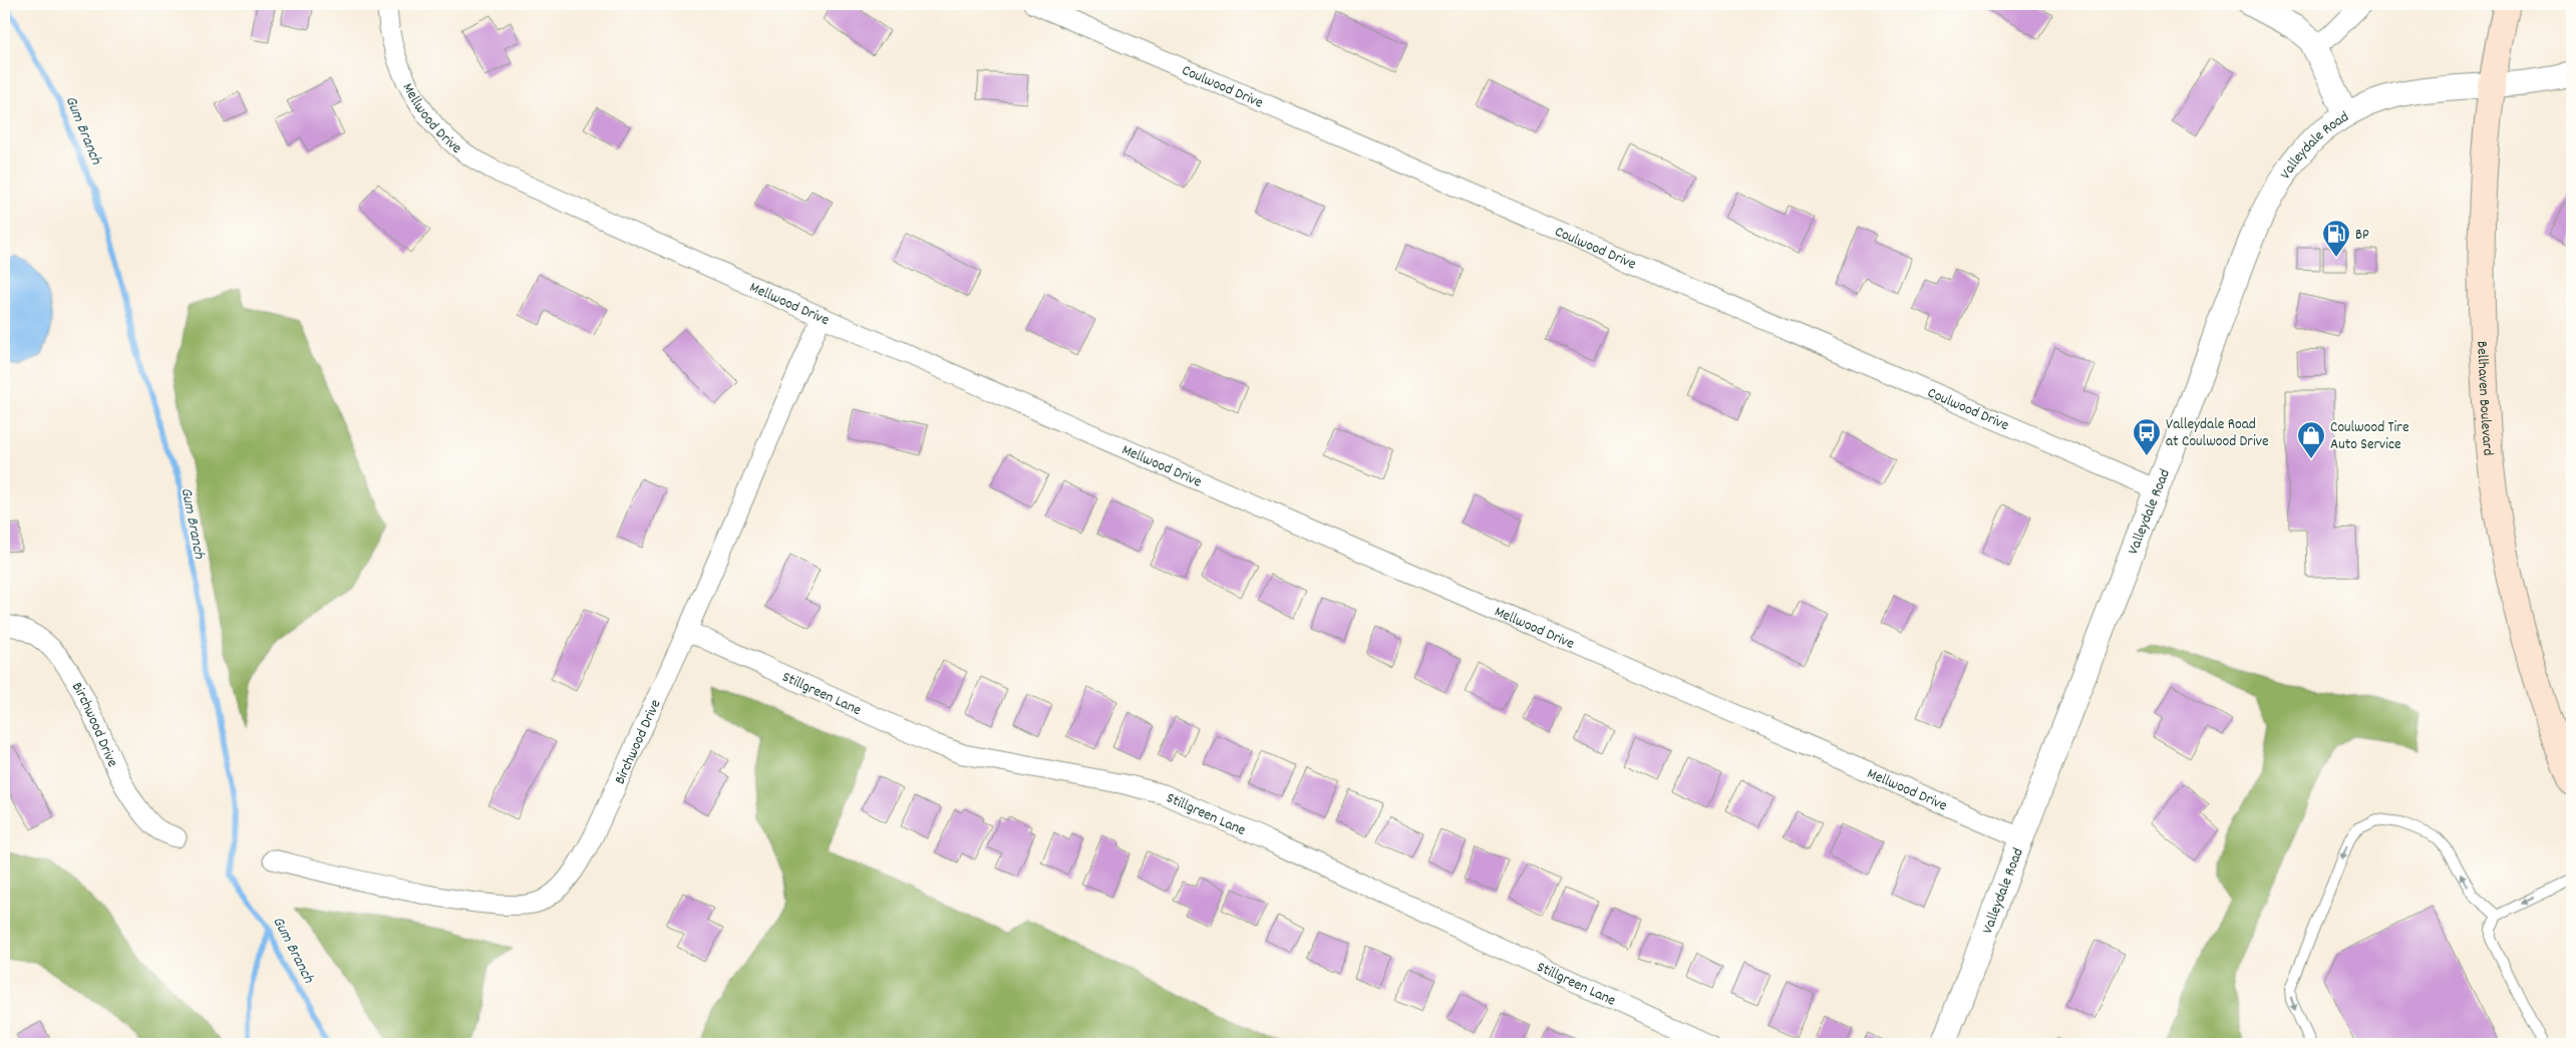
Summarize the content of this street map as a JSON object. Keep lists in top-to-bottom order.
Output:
{
  "streets": {
    "main road": ["Bellhaven Boulevard"],
    "street": [
      "Coulwood Drive",
      "Mellwood Drive",
      "Valleydale Road",
      "Stillgreen Lane",
      "Birchwood Drive"
    ]
  },
  "crossings": [
    ["Coulwood Drive", "Valleydale Road"],
    ["Mellwood Drive", "Valleydale Road"],
    ["Mellwood Drive", "Birchwood Drive"],
    ["Valleydale Road", "Bellhaven Boulevard"],
    ["Stillgreen Lane", "Birchwood Drive"]
  ],
  "water": ["Gum Branch"],
  "places": {
    "fuel station": ["BP"],
    "bus stop": ["Valleydale Road at Coulwood Drive"],
    "shop": ["Coulwood Tire Auto Service"]
  }
}
